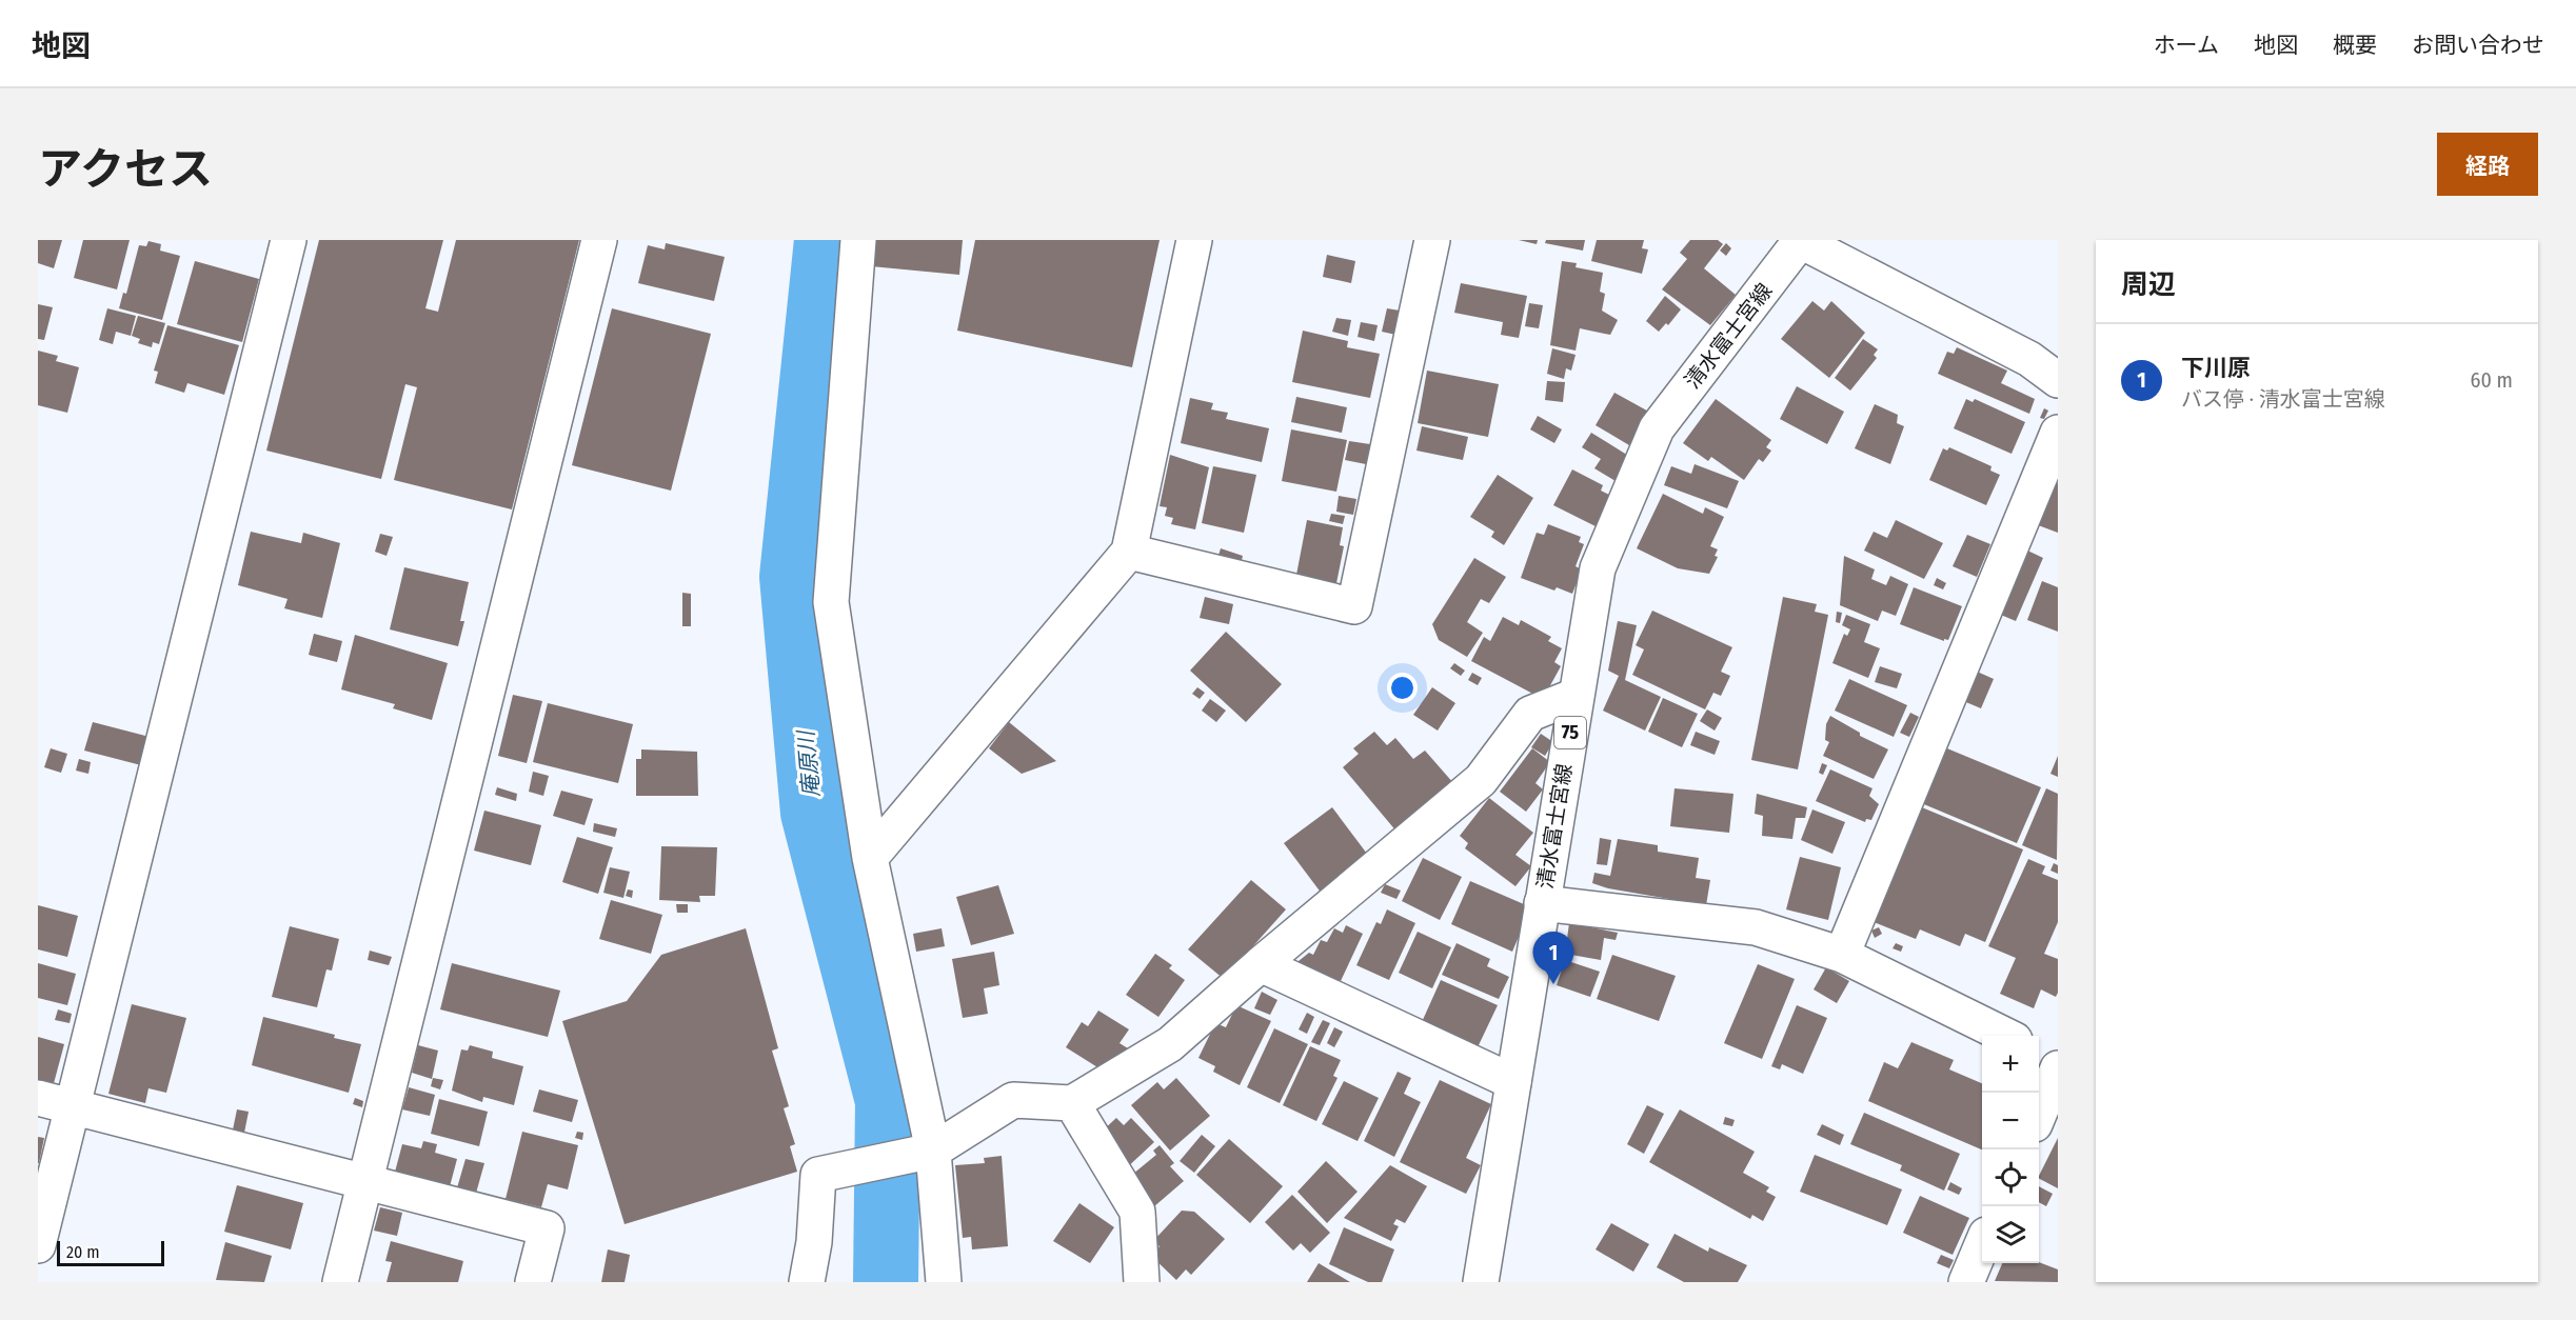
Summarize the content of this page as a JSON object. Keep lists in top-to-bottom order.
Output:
{
  "streets": {
    "street": ["清水富士宮線", "75"]
  },
  "water": ["庵原川"],
  "scale_bar": "20 m",
  "page": {
    "header": "地図",
    "nav": [
      "ホーム",
      "地図",
      "概要",
      "お問い合わせ"
    ],
    "title": "アクセス",
    "buttons": "経路",
    "heading": "周辺",
    "list": [
      {
        "mark": "1",
        "name": "下川原",
        "note": "バス停 · 清水富士宮線",
        "value": "60 m"
      }
    ],
    "pins": "1",
    "map_buttons": ["+", "−"],
    "scale": "20 m"
  }
}
